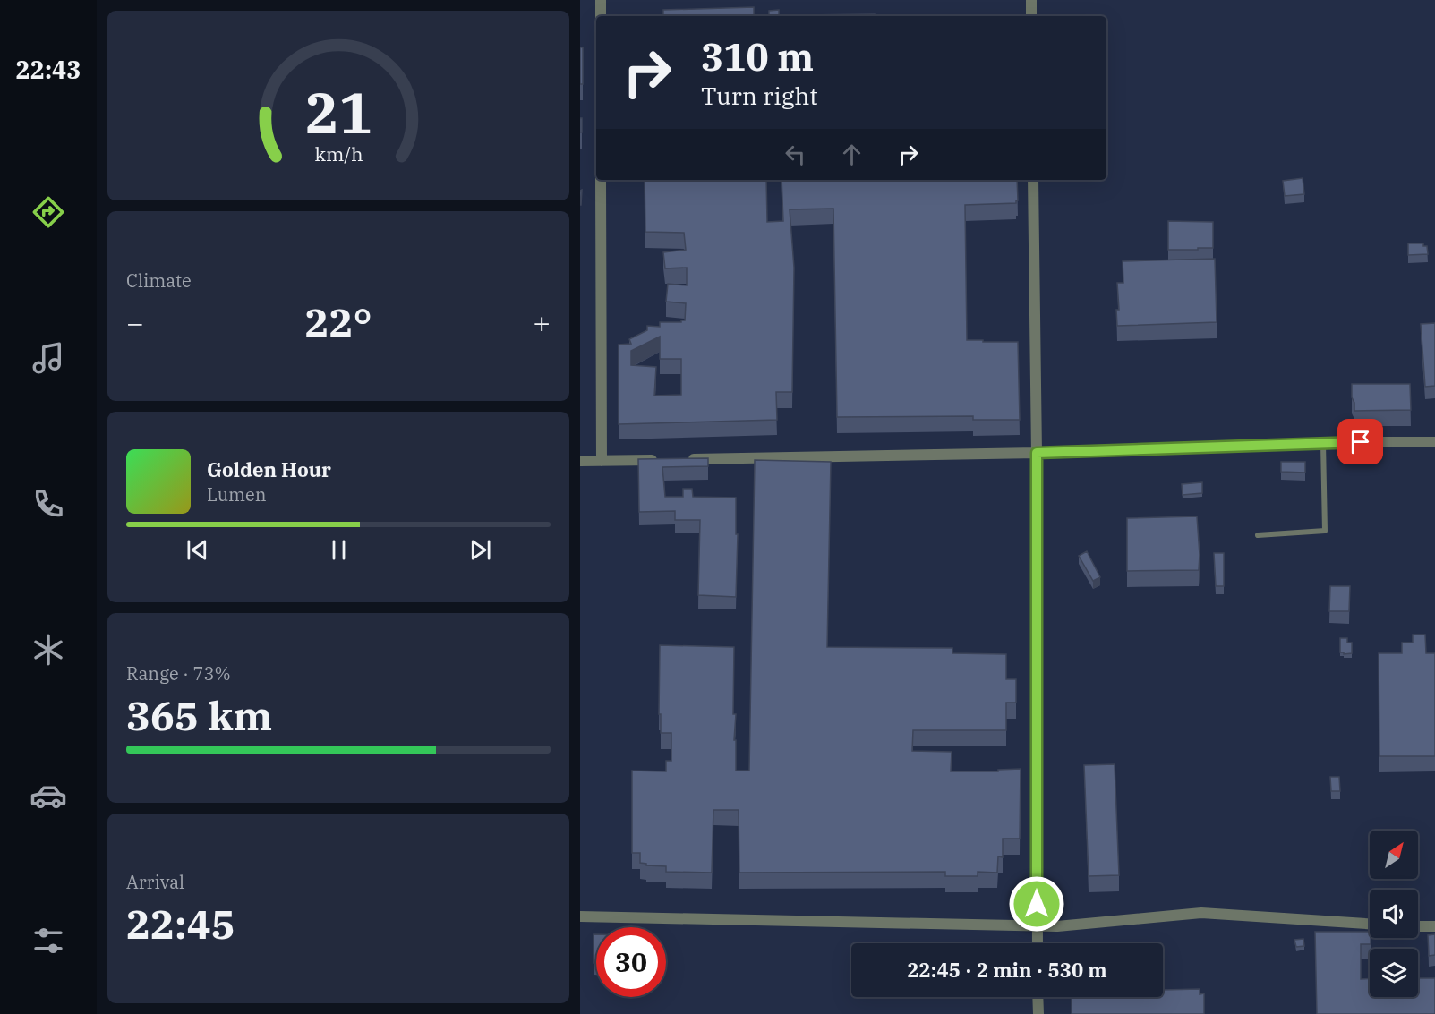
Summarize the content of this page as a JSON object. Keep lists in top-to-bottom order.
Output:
{
  "north": "top right",
  "page": {
    "tabs": "22:43",
    "turn": ["310 m", "Turn right"],
    "tile": [
      "Climate",
      ["Range · 73%", "365 km"],
      ["Arrival", "22:45"]
    ],
    "heat": ["−", "22°", "+"],
    "song": ["Golden Hour", "Lumen"],
    "limit": "30",
    "trip": "22:45 · 2 min · 530 m",
    "gauge": ["21", "km/h"]
  }
}
